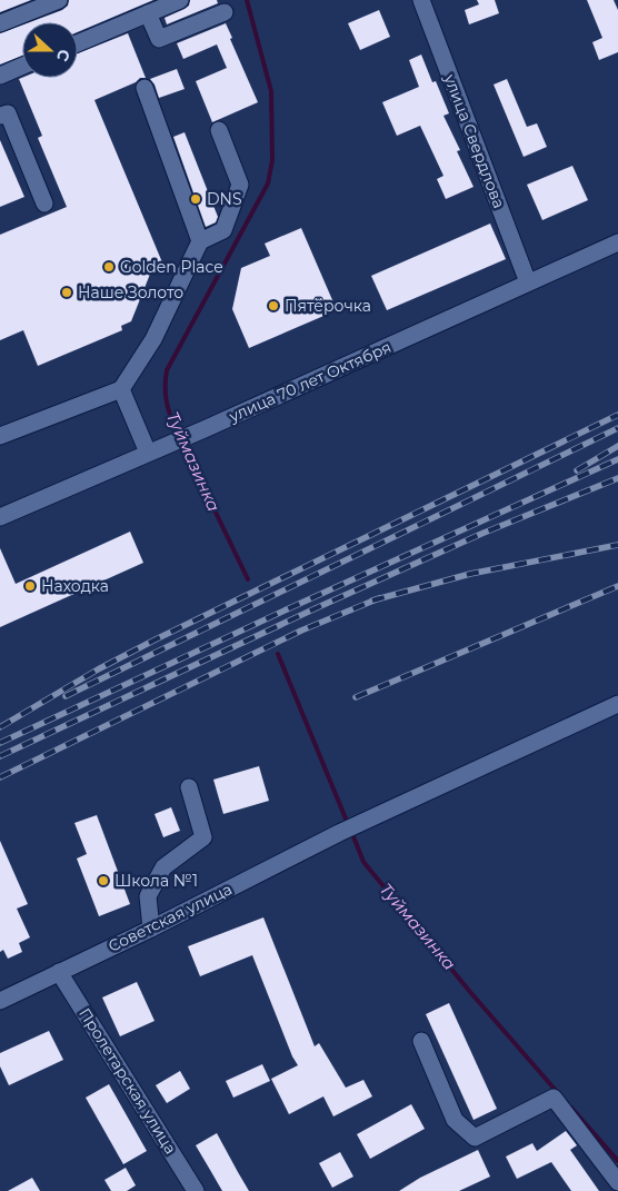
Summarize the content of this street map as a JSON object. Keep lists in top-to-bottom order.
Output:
{
  "streets": {
    "street": [
      "улица Свердлова",
      "улица 70 лет Октября",
      "Советская улица",
      "Пролетарская улица"
    ]
  },
  "crossings": [
    ["улица Свердлова", "улица 70 лет Октября"],
    ["Советская улица", "Пролетарская улица"]
  ],
  "water": ["Туймазинка"],
  "places": [
    "DNS",
    "Golden Place",
    "Наше Золото",
    "Пятёрочка",
    "Находка",
    "Школа №1"
  ],
  "north": "right"
}
